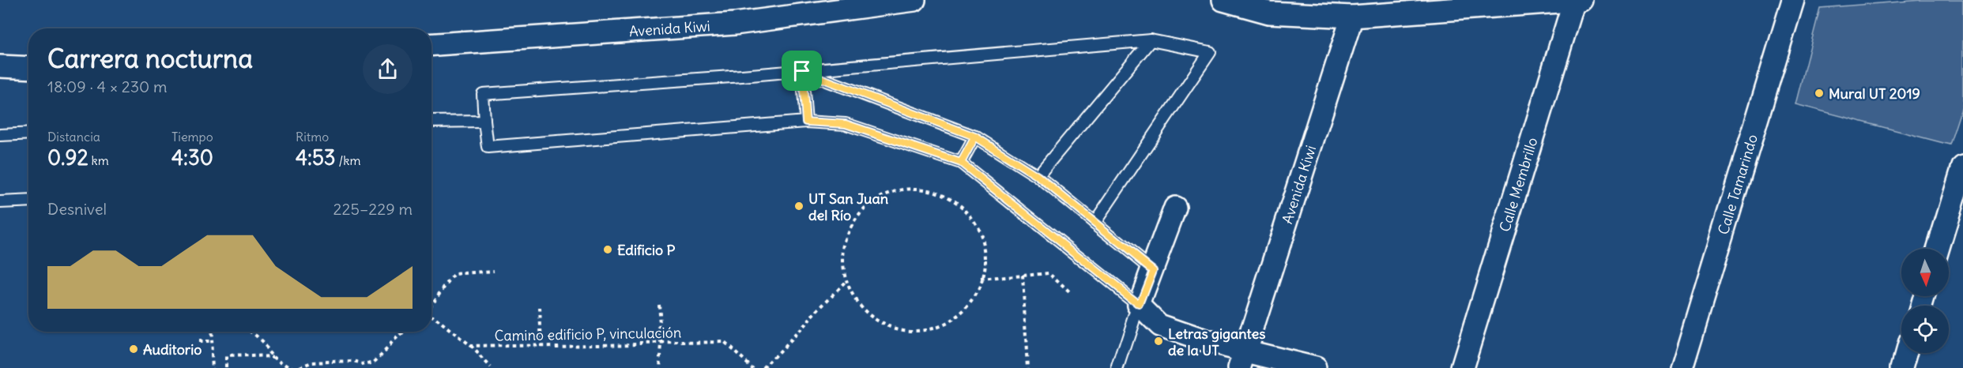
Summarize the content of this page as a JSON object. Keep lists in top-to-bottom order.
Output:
{
  "streets": {
    "street": ["Avenida Kiwi", "Calle Membrillo", "Calle Tamarindo"],
    "path": ["Camino edificio P, vinculación"]
  },
  "places": [
    "Mural UT 2019",
    "UT San Juan del Río",
    "Edificio P",
    "Letras gigantes de la UT",
    "Auditorio"
  ],
  "north": "bottom",
  "page": {
    "heading": ["Carrera nocturna", "18:09 · 4 × 230 m"],
    "stats": [
      ["Distancia", "0.92 km"],
      ["Tiempo", "4:30"],
      ["Ritmo", "4:53 /km"]
    ],
    "chart": ["Desnivel", "225–229 m"]
  }
}
